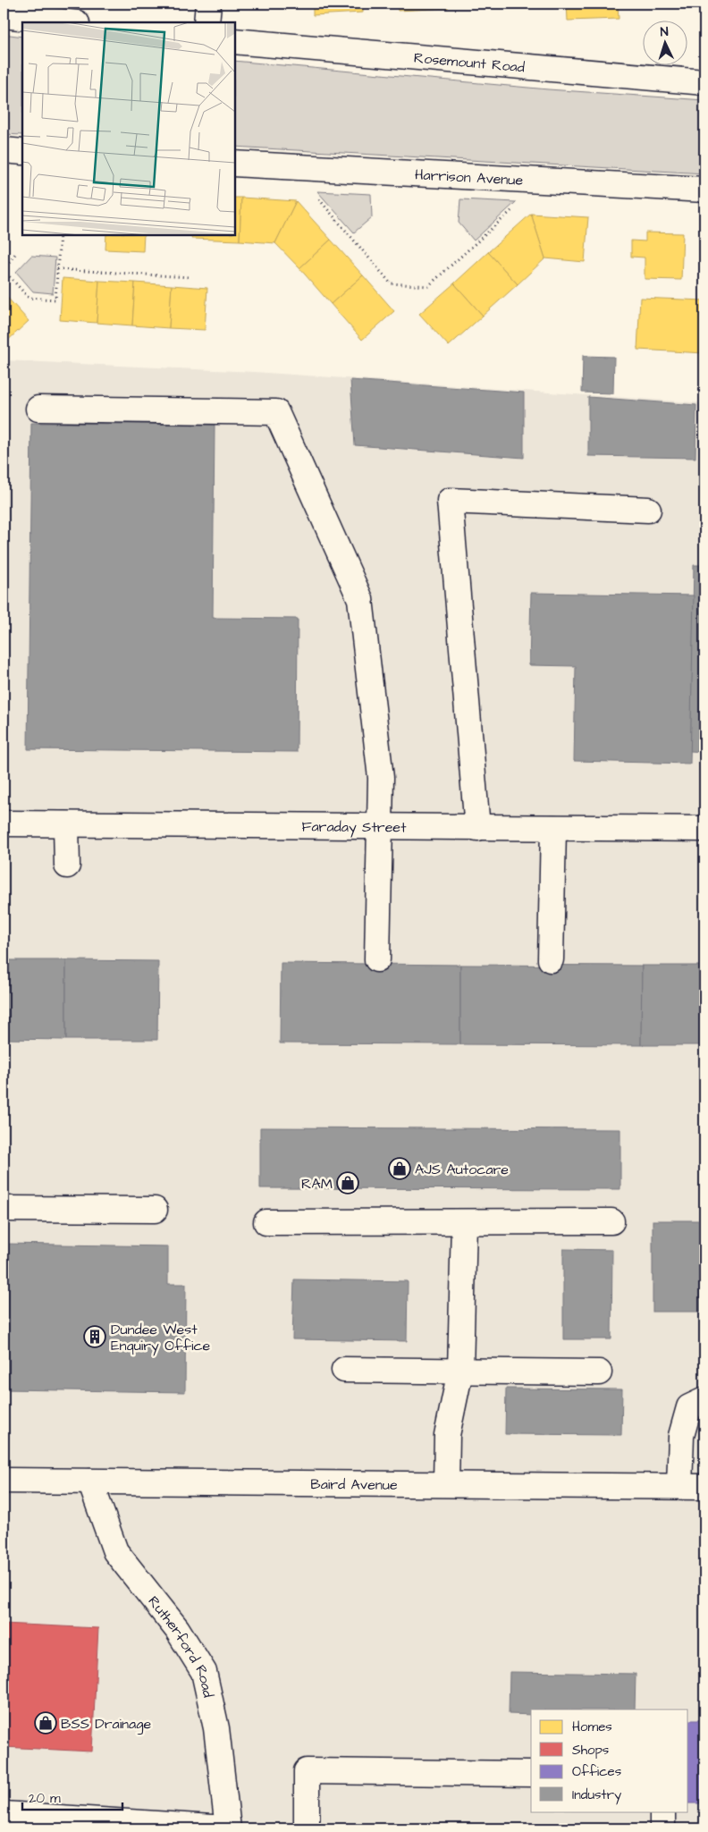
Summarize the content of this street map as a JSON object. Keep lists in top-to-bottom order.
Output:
{
  "streets": {
    "street": [
      "Rosemount Road",
      "Harrison Avenue",
      "Faraday Street",
      "Baird Avenue",
      "Rutherford Road"
    ]
  },
  "crossings": [
    ["Baird Avenue", "Rutherford Road"]
  ],
  "places": {
    "shop": ["AJS Autocare", "RAM", "BSS Drainage"],
    "building": ["Dundee West Enquiry Office"]
  },
  "legend": [
    "Homes",
    "Shops",
    "Offices",
    "Industry"
  ],
  "scale_bar": "20 m",
  "north": "top"
}
